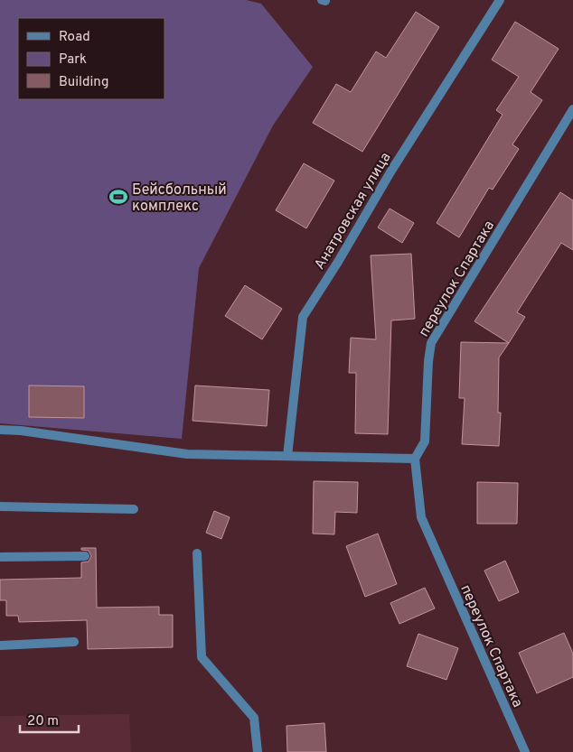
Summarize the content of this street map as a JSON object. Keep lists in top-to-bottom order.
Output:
{
  "streets": {
    "street": ["Анатровская улица", "переулок Спартака"]
  },
  "places": {
    "sports": ["Бейсбольный комплекс"]
  },
  "legend": ["Road", "Park", "Building"],
  "scale_bar": "20 m"
}
